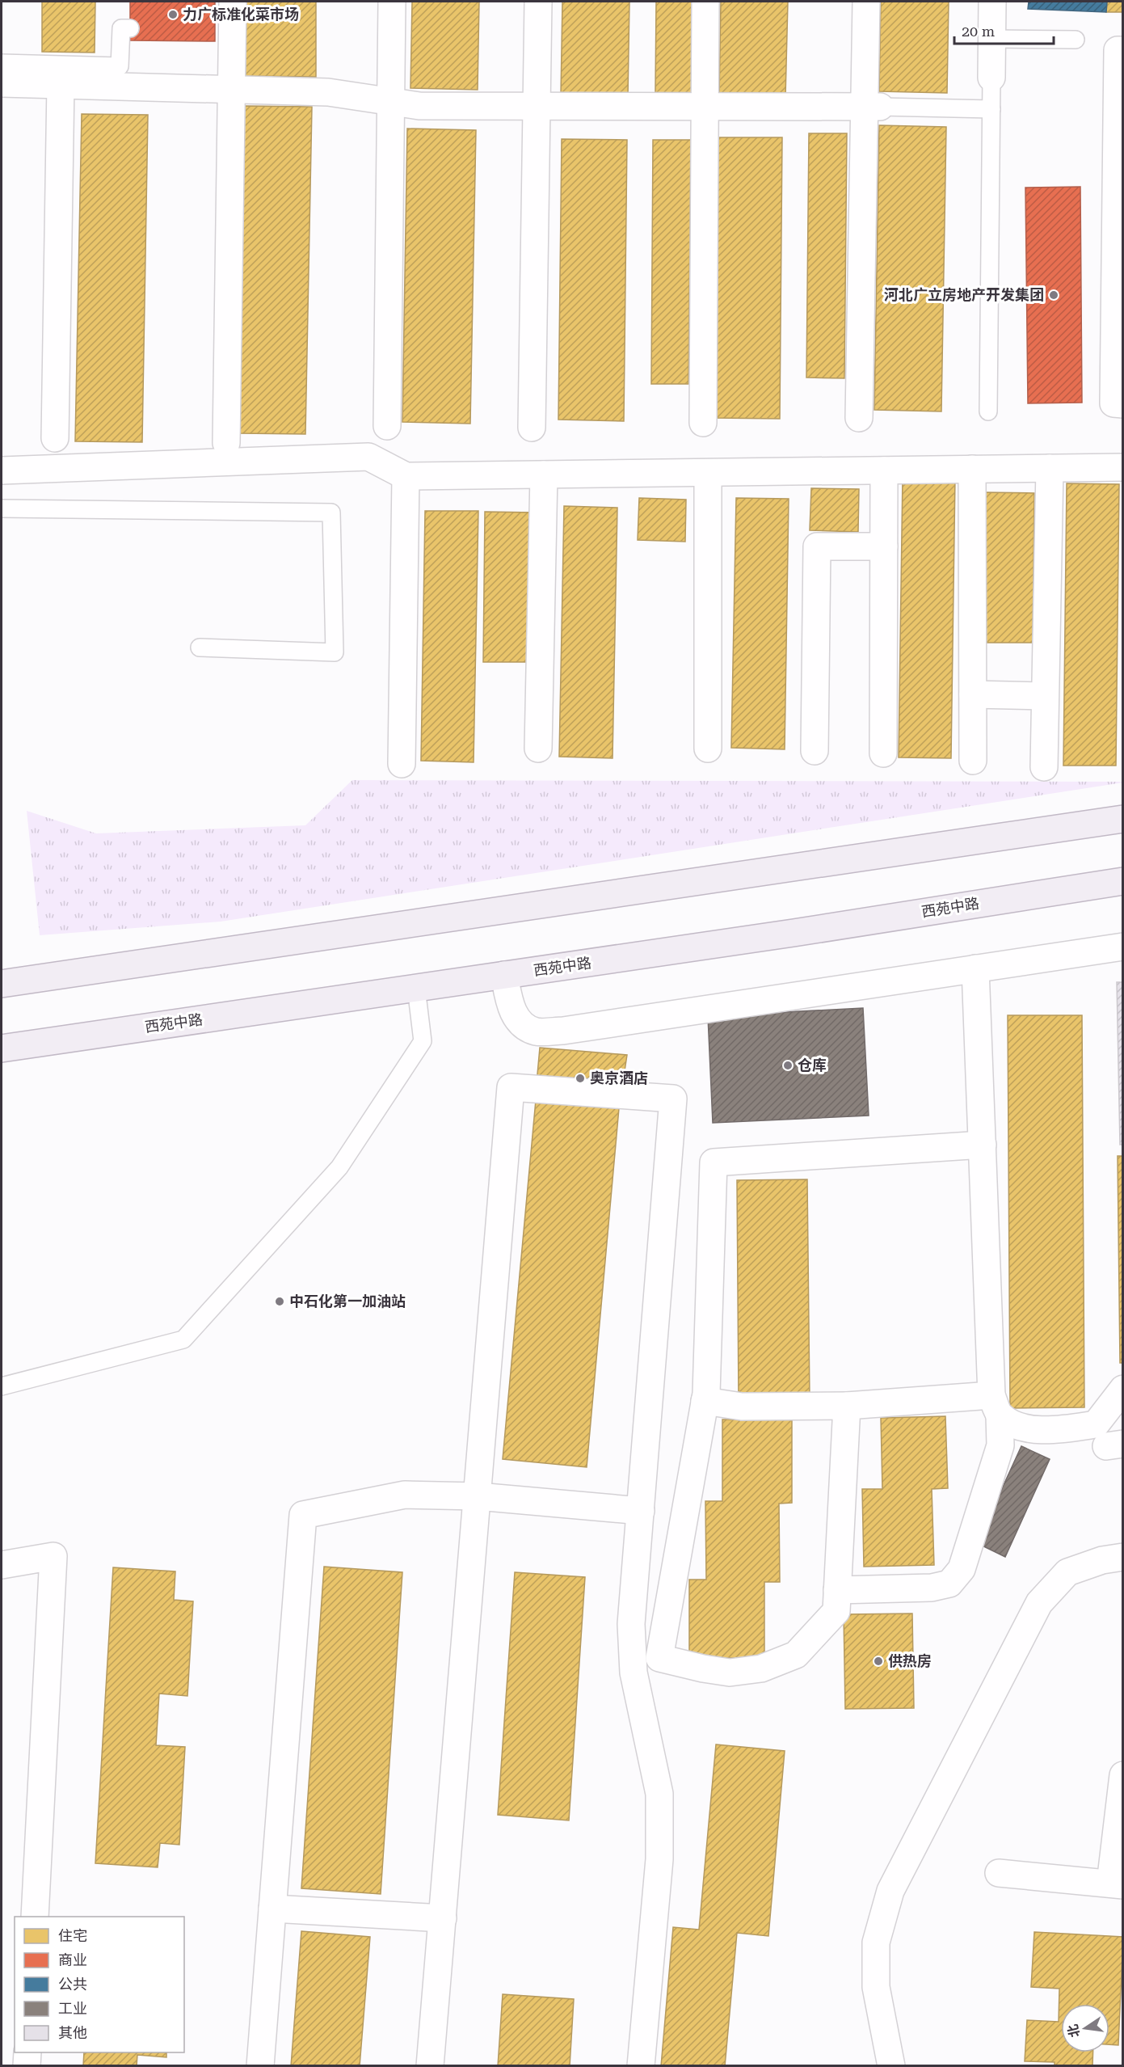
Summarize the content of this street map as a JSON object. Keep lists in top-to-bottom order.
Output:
{
  "streets": {
    "main road": ["西苑中路"]
  },
  "places": [
    "力广标准化菜市场",
    "河北广立房地产开发集团",
    "仓库",
    "奥京酒店",
    "中石化第一加油站",
    "供热房"
  ],
  "legend": [
    "住宅",
    "商业",
    "公共",
    "工业",
    "其他"
  ],
  "scale_bar": "20 m",
  "north": "left"
}
